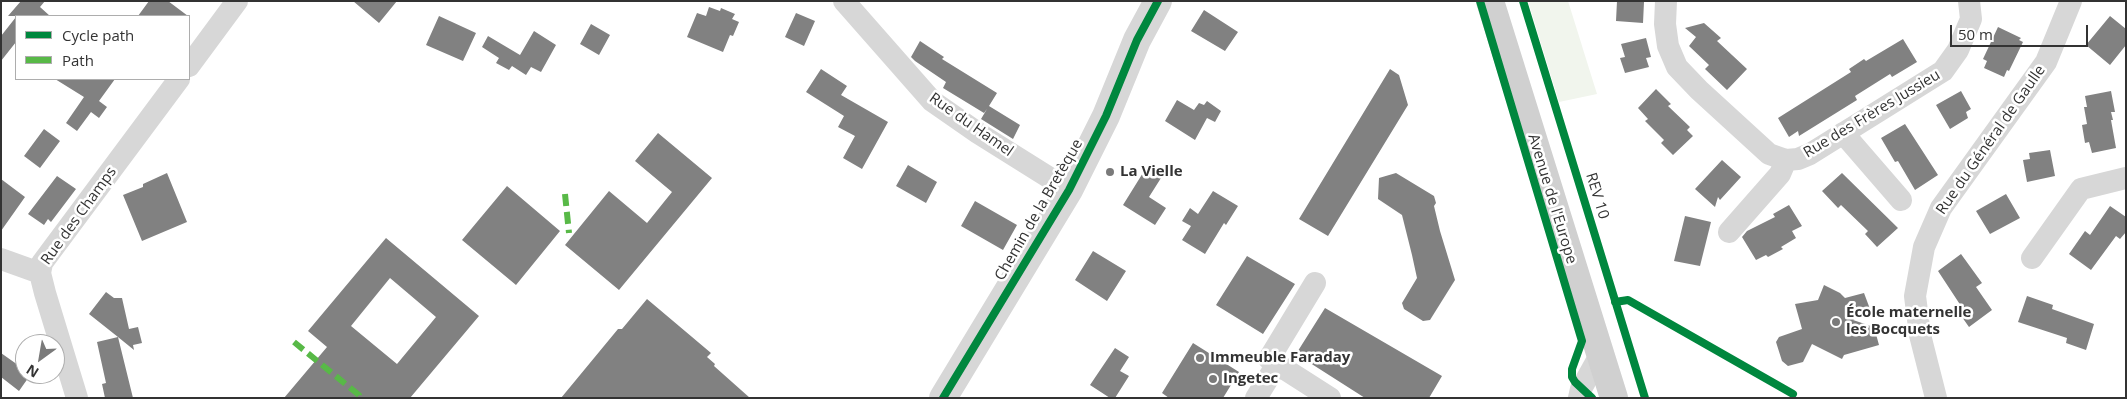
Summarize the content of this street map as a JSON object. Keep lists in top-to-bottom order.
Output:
{
  "streets": {
    "main road": ["Avenue de l'Europe"],
    "street": [
      "Rue des Frères Jussieu",
      "Rue du Hamel",
      "Rue du Général de Gaulle",
      "Chemin de la Bretèque",
      "Rue des Champs"
    ],
    "cycle path": ["REV 10"]
  },
  "crossings": [
    ["Rue du Hamel", "Chemin de la Bretèque"]
  ],
  "places": [
    "La Vielle",
    "École maternelle les Bocquets",
    "Immeuble Faraday",
    "Ingetec"
  ],
  "legend": ["Cycle path", "Path"],
  "scale_bar": "50 m",
  "north": "bottom left"
}
